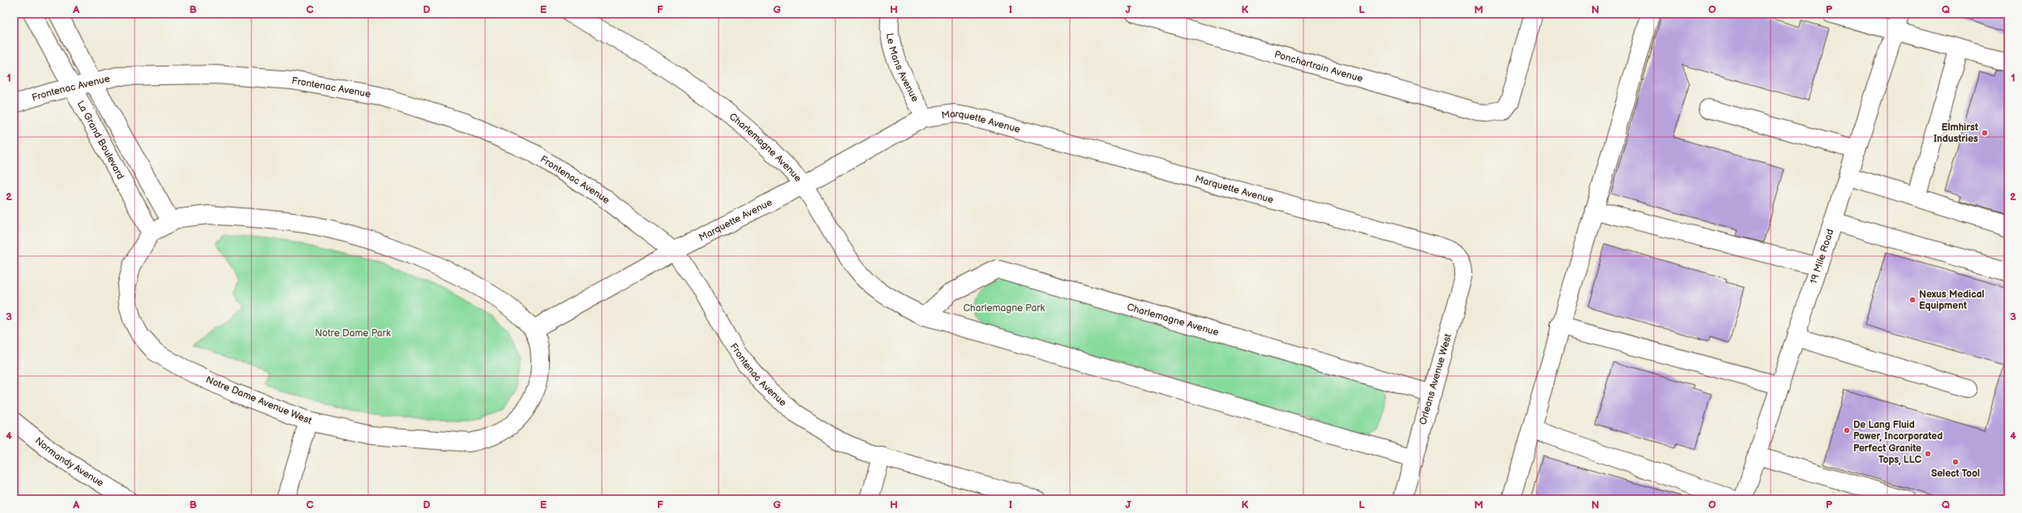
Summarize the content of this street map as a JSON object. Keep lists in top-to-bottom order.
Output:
{
  "streets": {
    "street": [
      "Le Mans Avenue",
      "Ponchartrain Avenue",
      "Frontenac Avenue",
      "Marquette Avenue",
      "La Grand Boulevard",
      "Charlemagne Avenue",
      "19 Mile Road",
      "Orleans Avenue West",
      "Notre Dame Avenue West",
      "Normandy Avenue"
    ]
  },
  "crossings": [
    ["Le Mans Avenue", "Marquette Avenue"],
    ["Frontenac Avenue", "Marquette Avenue"],
    ["Frontenac Avenue", "La Grand Boulevard"],
    ["Marquette Avenue", "Charlemagne Avenue"],
    ["Marquette Avenue", "Orleans Avenue West"],
    ["Marquette Avenue", "Notre Dame Avenue West"],
    ["La Grand Boulevard", "Notre Dame Avenue West"],
    ["Charlemagne Avenue", "Orleans Avenue West"]
  ],
  "parks": ["Charlemagne Park", "Notre Dame Park"],
  "places": [
    "Elmhirst Industries",
    "Nexus Medical Equipment",
    "De Lang Fluid Power, Incorporated",
    "Perfect Granite Tops, LLC",
    "Select Tool"
  ],
  "grid": {
    "columns": [
      "A",
      "B",
      "C",
      "D",
      "E",
      "F",
      "G",
      "H",
      "I",
      "J",
      "K",
      "L",
      "M",
      "N",
      "O",
      "P",
      "Q"
    ],
    "rows": [
      "1",
      "2",
      "3",
      "4"
    ]
  }
}
